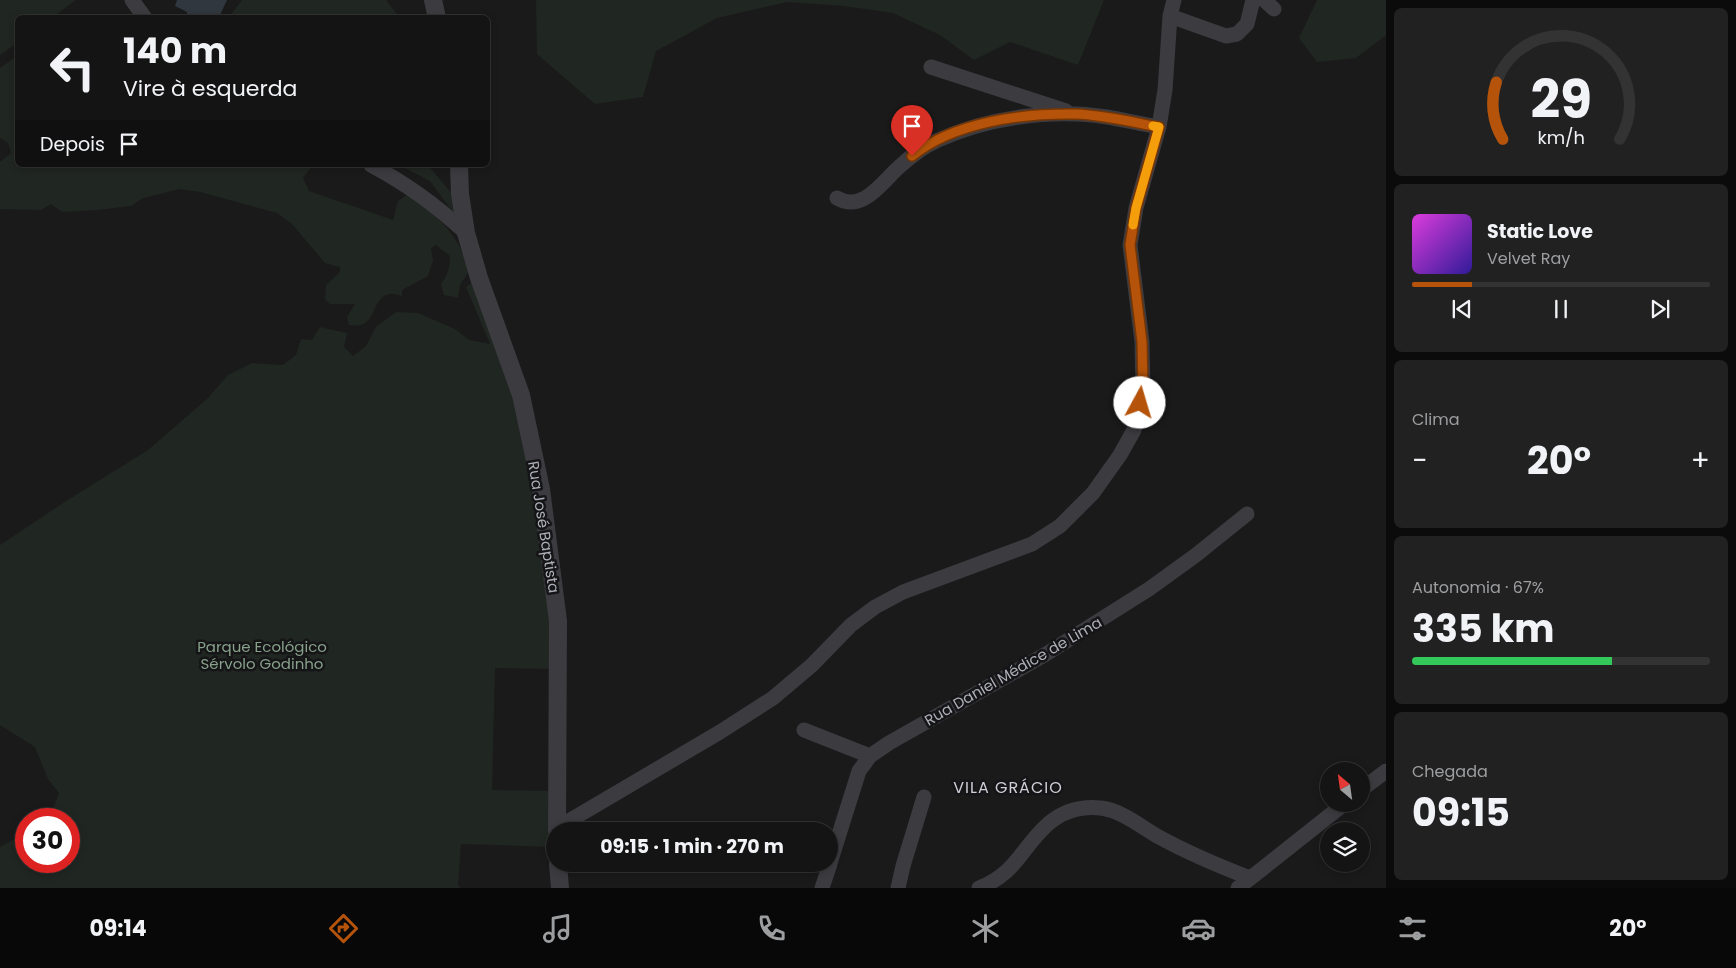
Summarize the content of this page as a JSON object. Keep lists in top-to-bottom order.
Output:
{
  "streets": {
    "street": ["Rua José Baptista", "Rua Daniel Médice de Lima"]
  },
  "districts": ["VILA GRÁCIO"],
  "parks": ["Parque Ecológico Sérvolo Godinho"],
  "north": "top left",
  "page": {
    "turn": ["140 m", "Vire à esquerda"],
    "then": "Depois",
    "song": ["Static Love", "Velvet Ray"],
    "tile": [
      "Clima",
      ["Autonomia · 67%", "335 km"],
      ["Chegada", "09:15"]
    ],
    "heat": ["−", "20°", "+"],
    "limit": "30",
    "trip": "09:15 · 1 min · 270 m",
    "tabs": ["09:14", "20°"],
    "gauge": ["29", "km/h"]
  }
}
